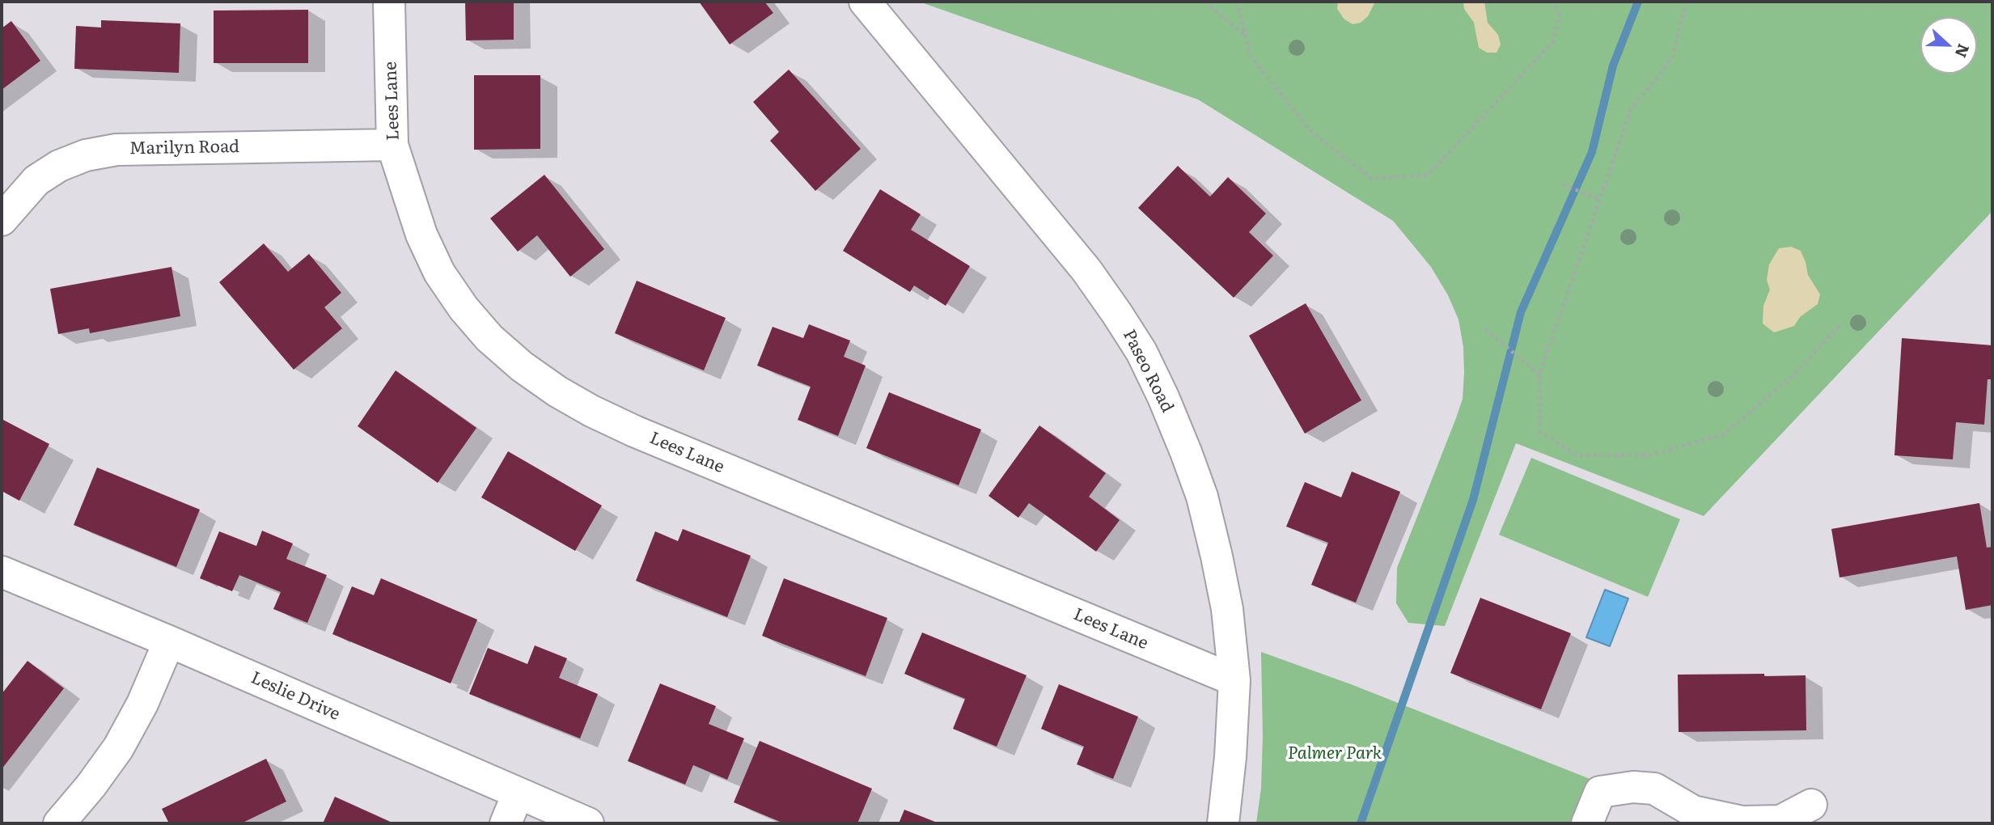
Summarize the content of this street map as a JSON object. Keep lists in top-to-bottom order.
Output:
{
  "streets": {
    "street": [
      "Lees Lane",
      "Marilyn Road",
      "Paseo Road",
      "Leslie Drive"
    ]
  },
  "crossings": [
    ["Lees Lane", "Marilyn Road"],
    ["Lees Lane", "Paseo Road"]
  ],
  "parks": ["Palmer Park"],
  "north": "right"
}
